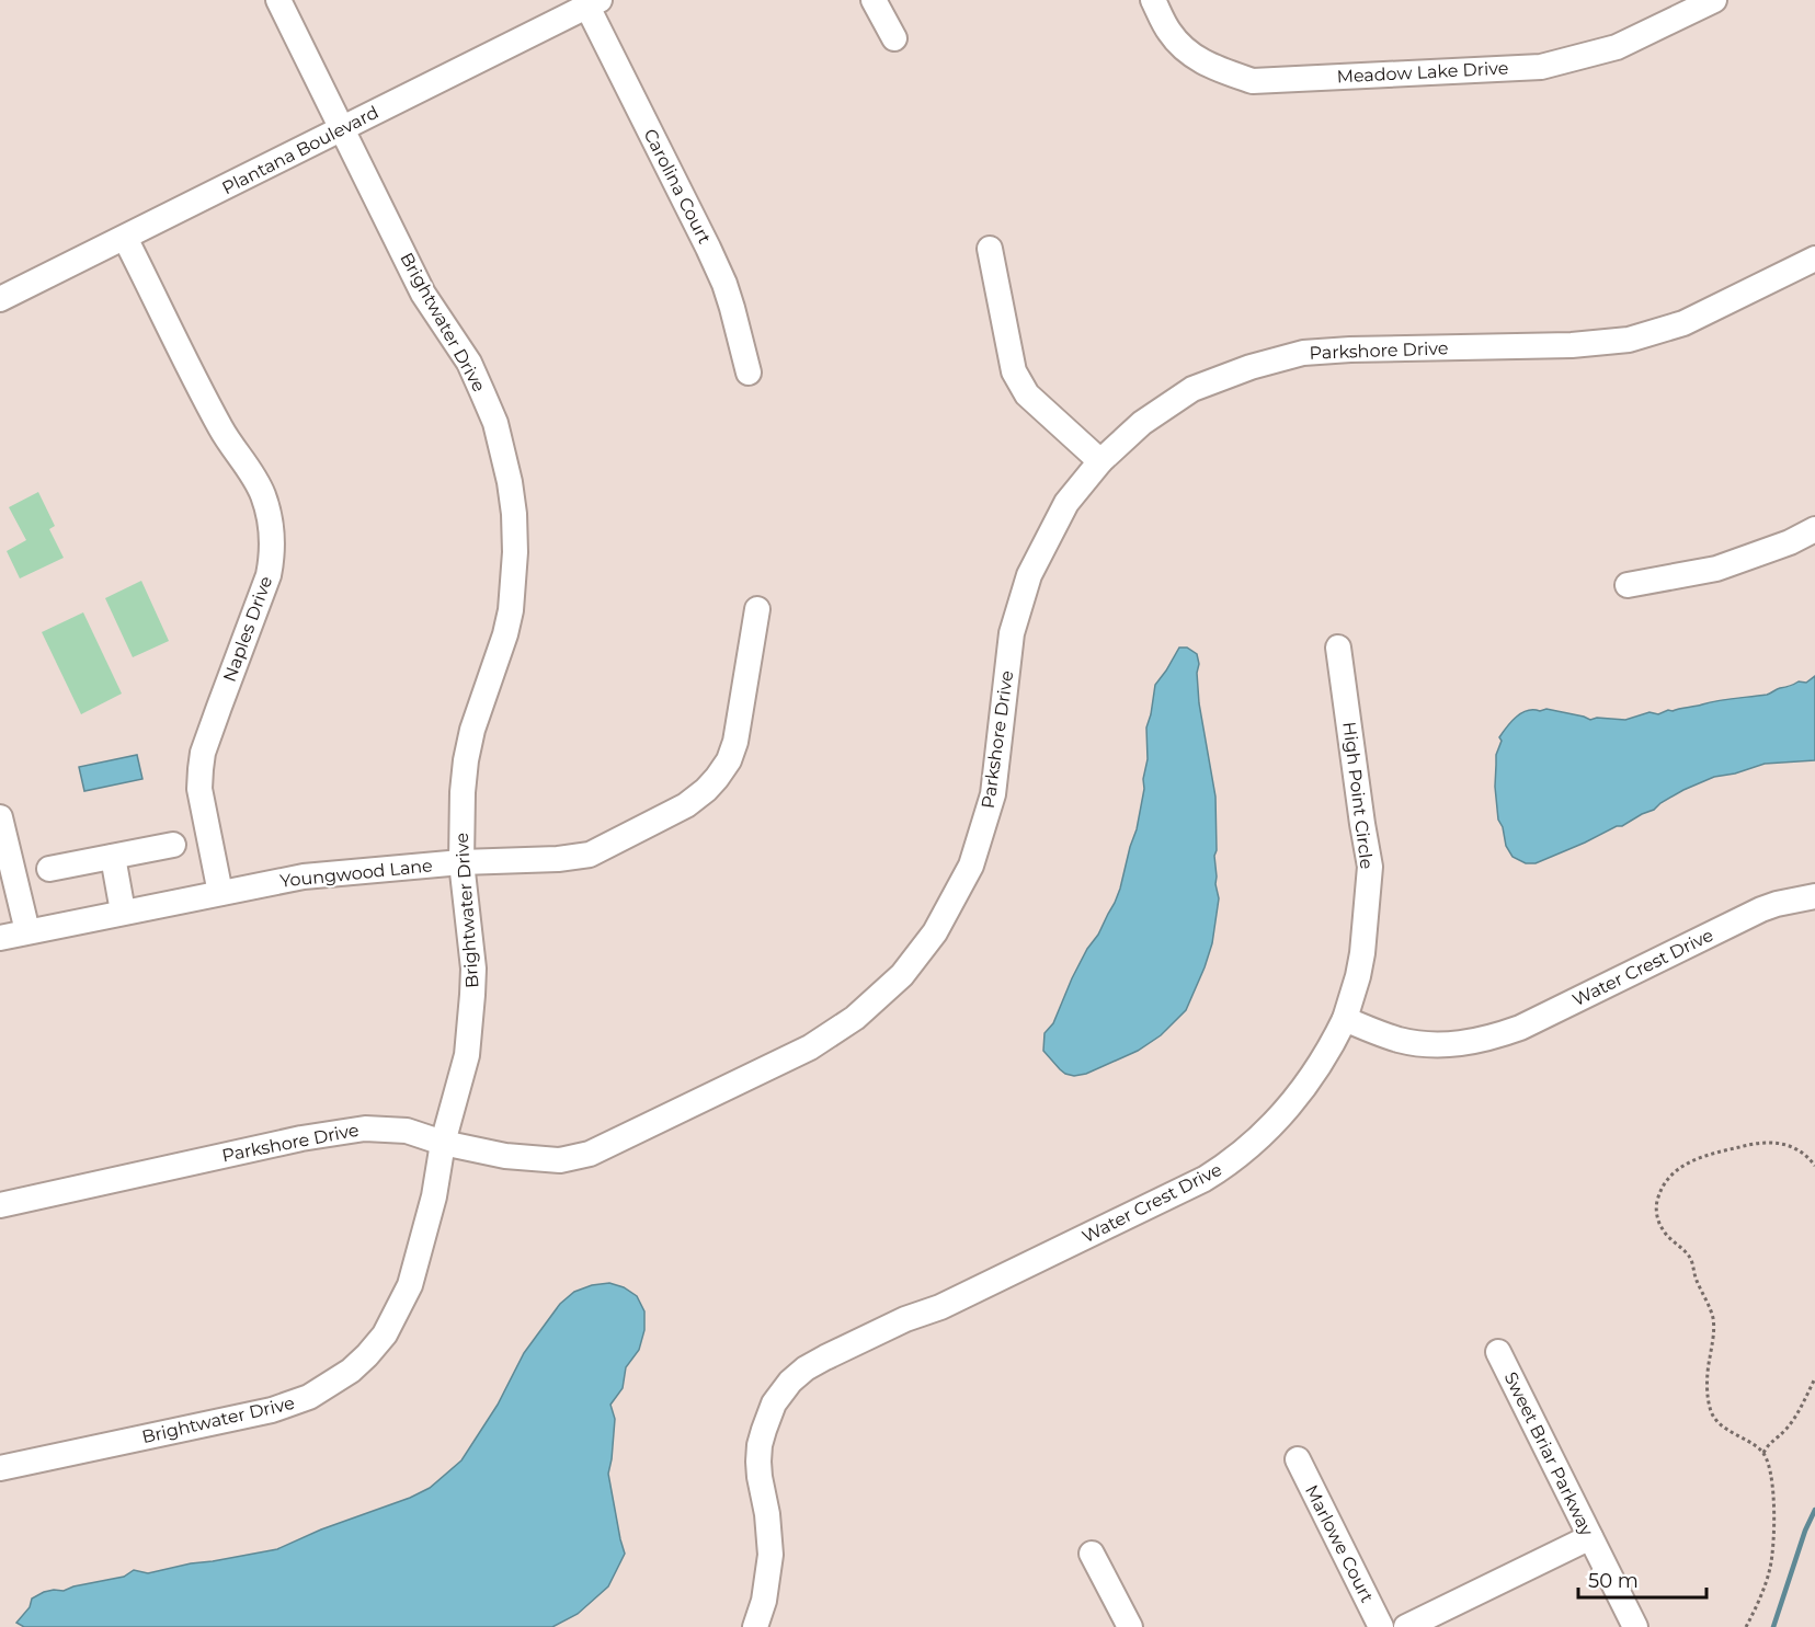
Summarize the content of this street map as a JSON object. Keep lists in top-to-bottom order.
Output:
{
  "streets": {
    "street": [
      "Meadow Lake Drive",
      "Plantana Boulevard",
      "Carolina Court",
      "Brightwater Drive",
      "Parkshore Drive",
      "Naples Drive",
      "High Point Circle",
      "Youngwood Lane",
      "Water Crest Drive",
      "Sweet Briar Parkway",
      "Marlowe Court"
    ]
  },
  "crossings": [
    ["Plantana Boulevard", "Carolina Court"],
    ["Plantana Boulevard", "Brightwater Drive"],
    ["Plantana Boulevard", "Naples Drive"],
    ["Brightwater Drive", "Parkshore Drive"],
    ["Brightwater Drive", "Youngwood Lane"],
    ["Naples Drive", "Youngwood Lane"],
    ["High Point Circle", "Water Crest Drive"]
  ],
  "scale_bar": "50 m"
}
